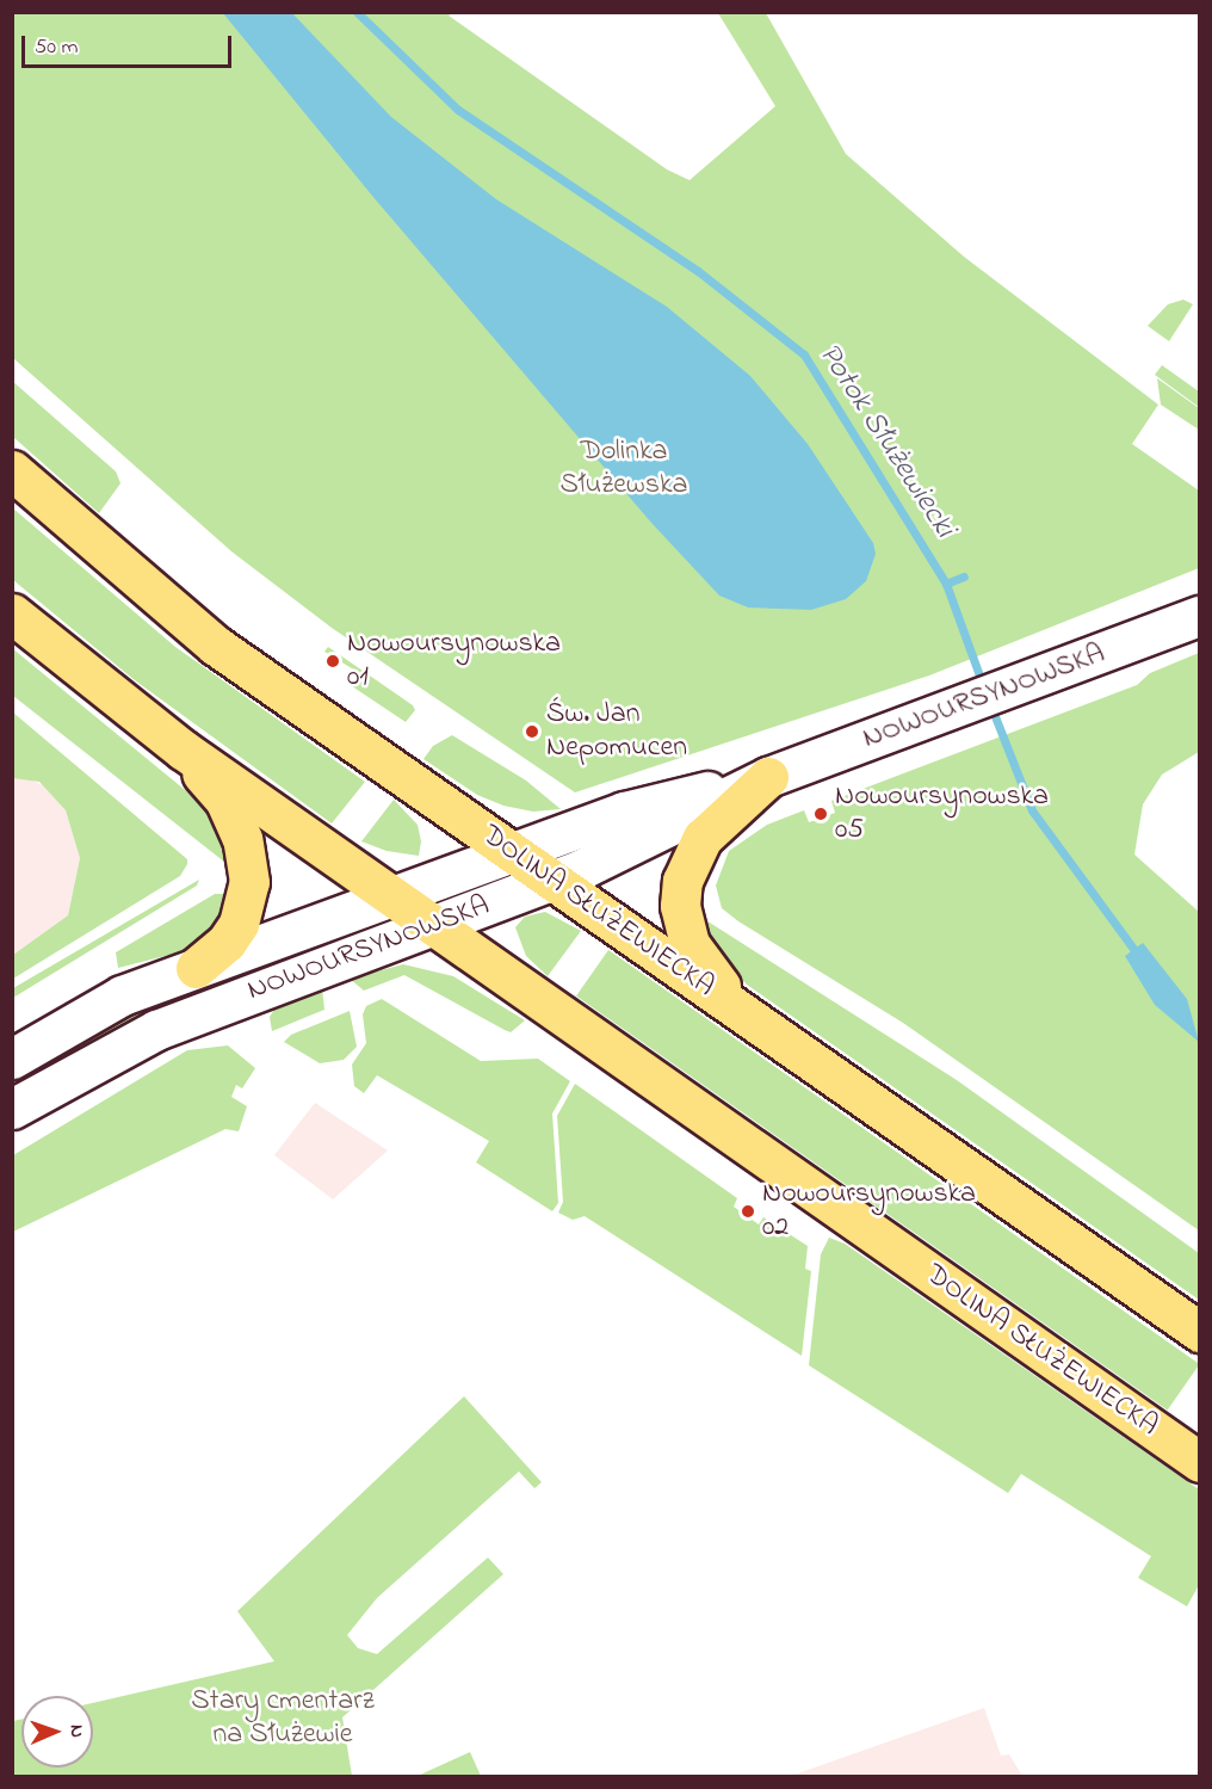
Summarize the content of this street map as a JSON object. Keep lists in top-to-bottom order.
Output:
{
  "streets": {
    "main road": ["DOLINA SŁUŻEWIECKA"],
    "street": ["NOWOURSYNOWSKA"]
  },
  "crossings": [
    ["NOWOURSYNOWSKA", "DOLINA SŁUŻEWIECKA"]
  ],
  "water": ["Potok Służewiecki"],
  "parks": ["Dolinka Służewska", "Stary cmentarz na Służewie"],
  "places": [
    "Nowoursynowska 01",
    "Św. Jan Nepomucen",
    "Nowoursynowska 05",
    "Nowoursynowska 02"
  ],
  "scale_bar": "50 m",
  "north": "right"
}
